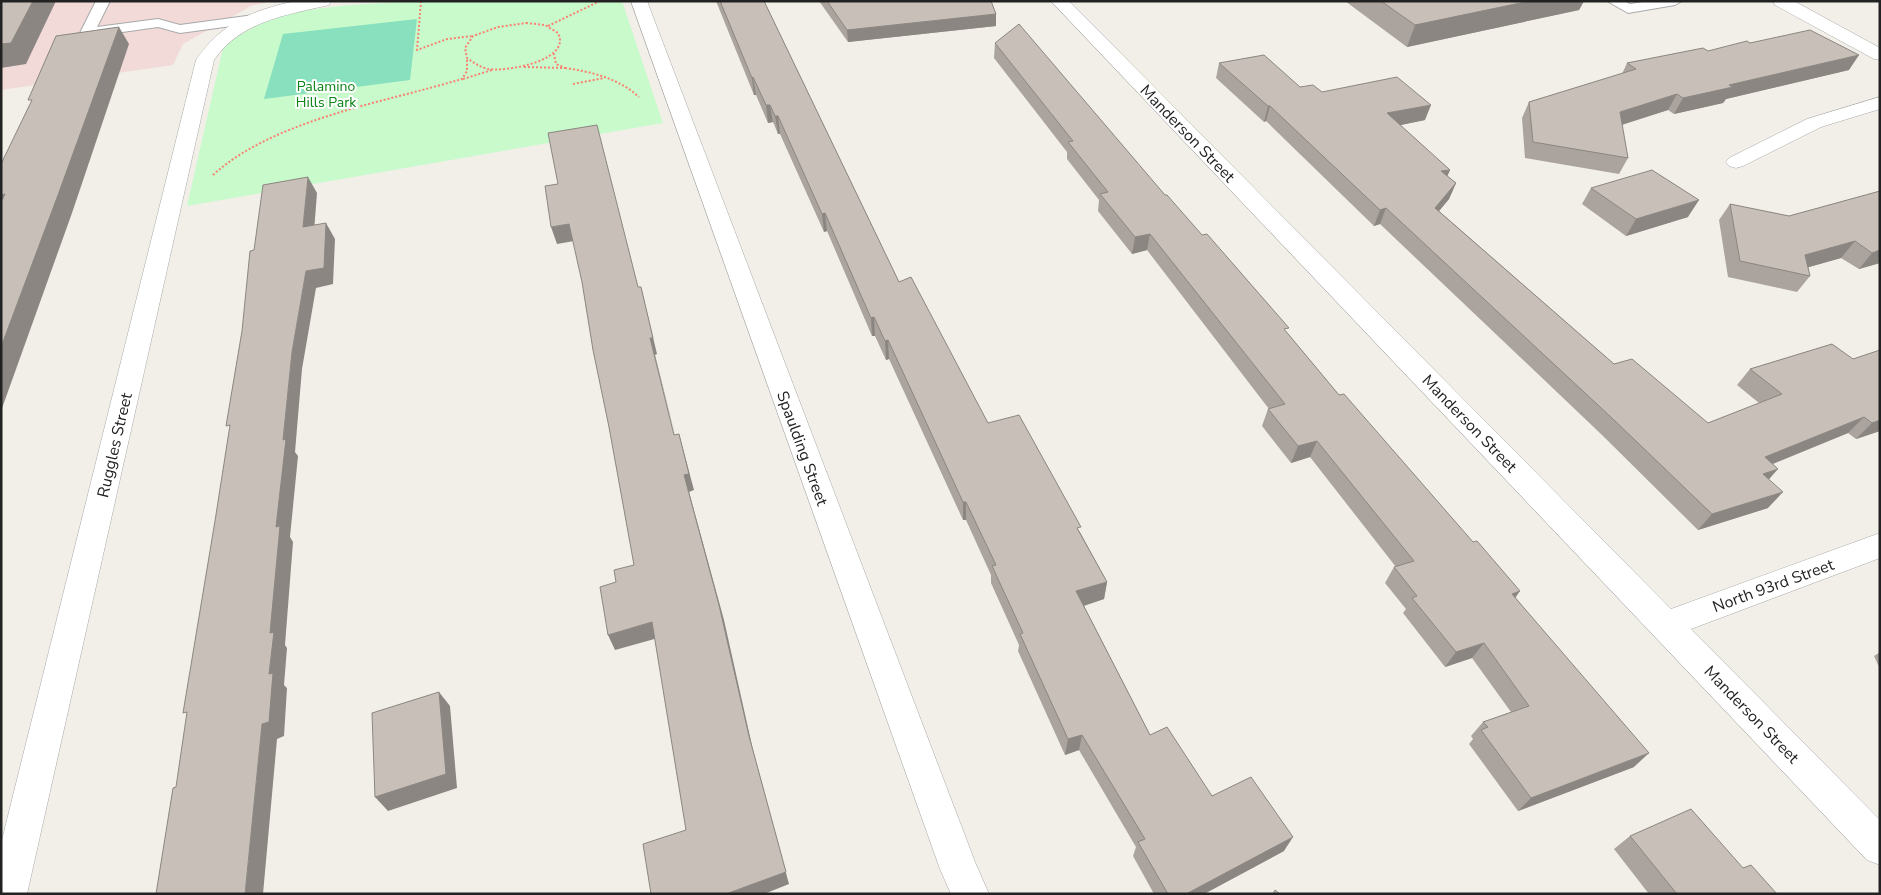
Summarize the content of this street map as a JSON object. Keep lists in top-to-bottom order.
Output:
{
  "streets": {
    "street": [
      "Manderson Street",
      "Ruggles Street",
      "Spaulding Street",
      "North 93rd Street"
    ]
  },
  "crossings": [
    ["Manderson Street", "North 93rd Street"]
  ],
  "parks": ["Palamino Hills Park"]
}
